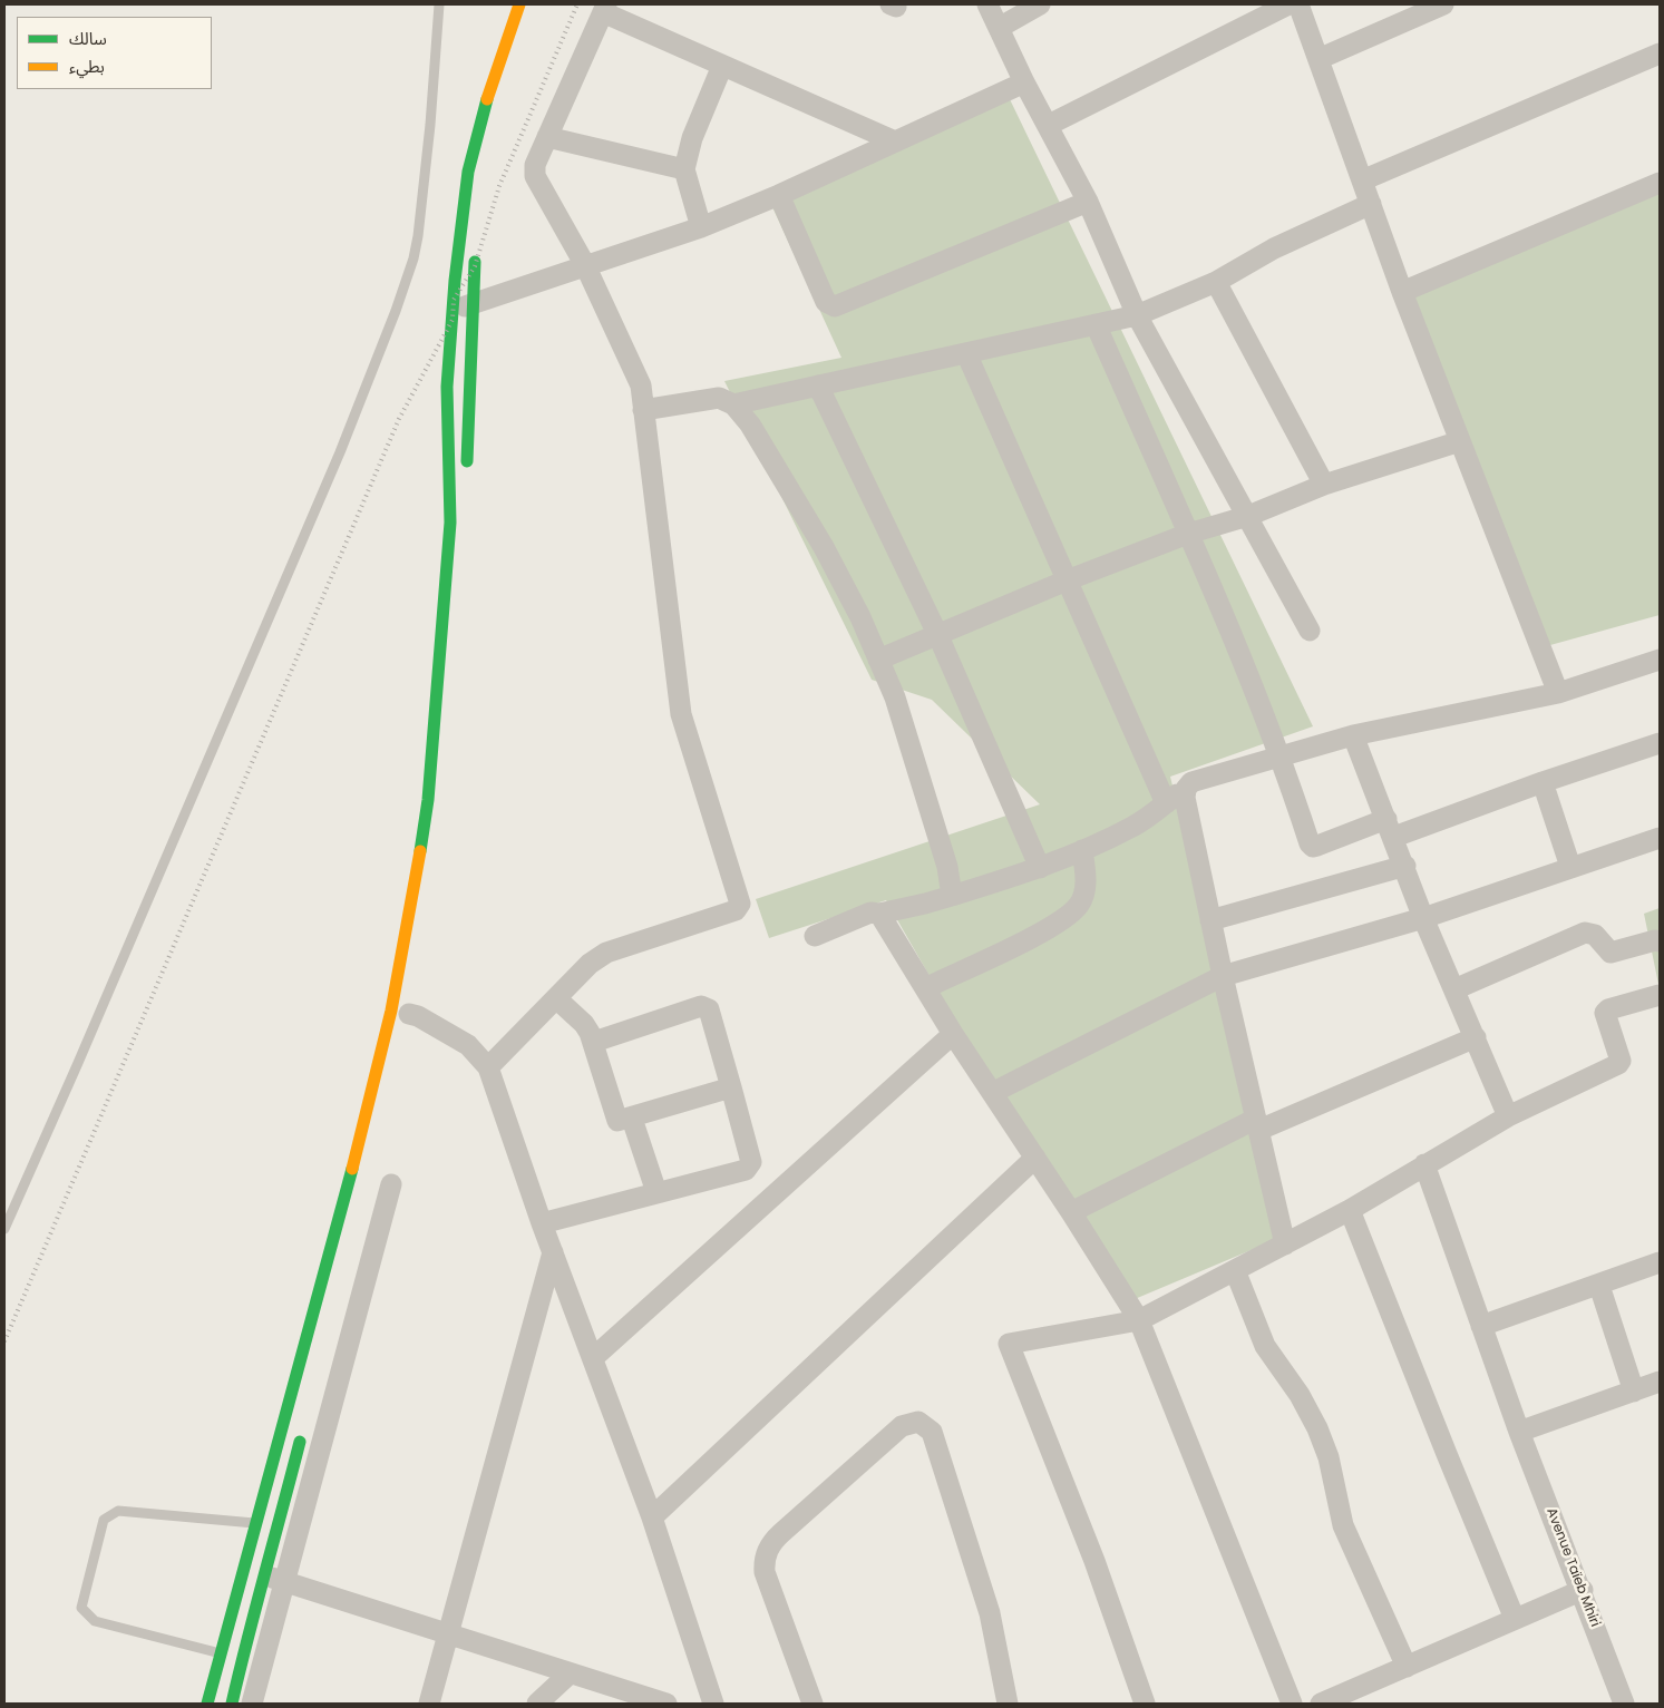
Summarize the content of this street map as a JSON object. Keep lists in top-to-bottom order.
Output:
{
  "streets": {
    "street": ["Avenue Taïeb Mhiri"]
  },
  "legend": ["سالك", "بطيء"]
}
